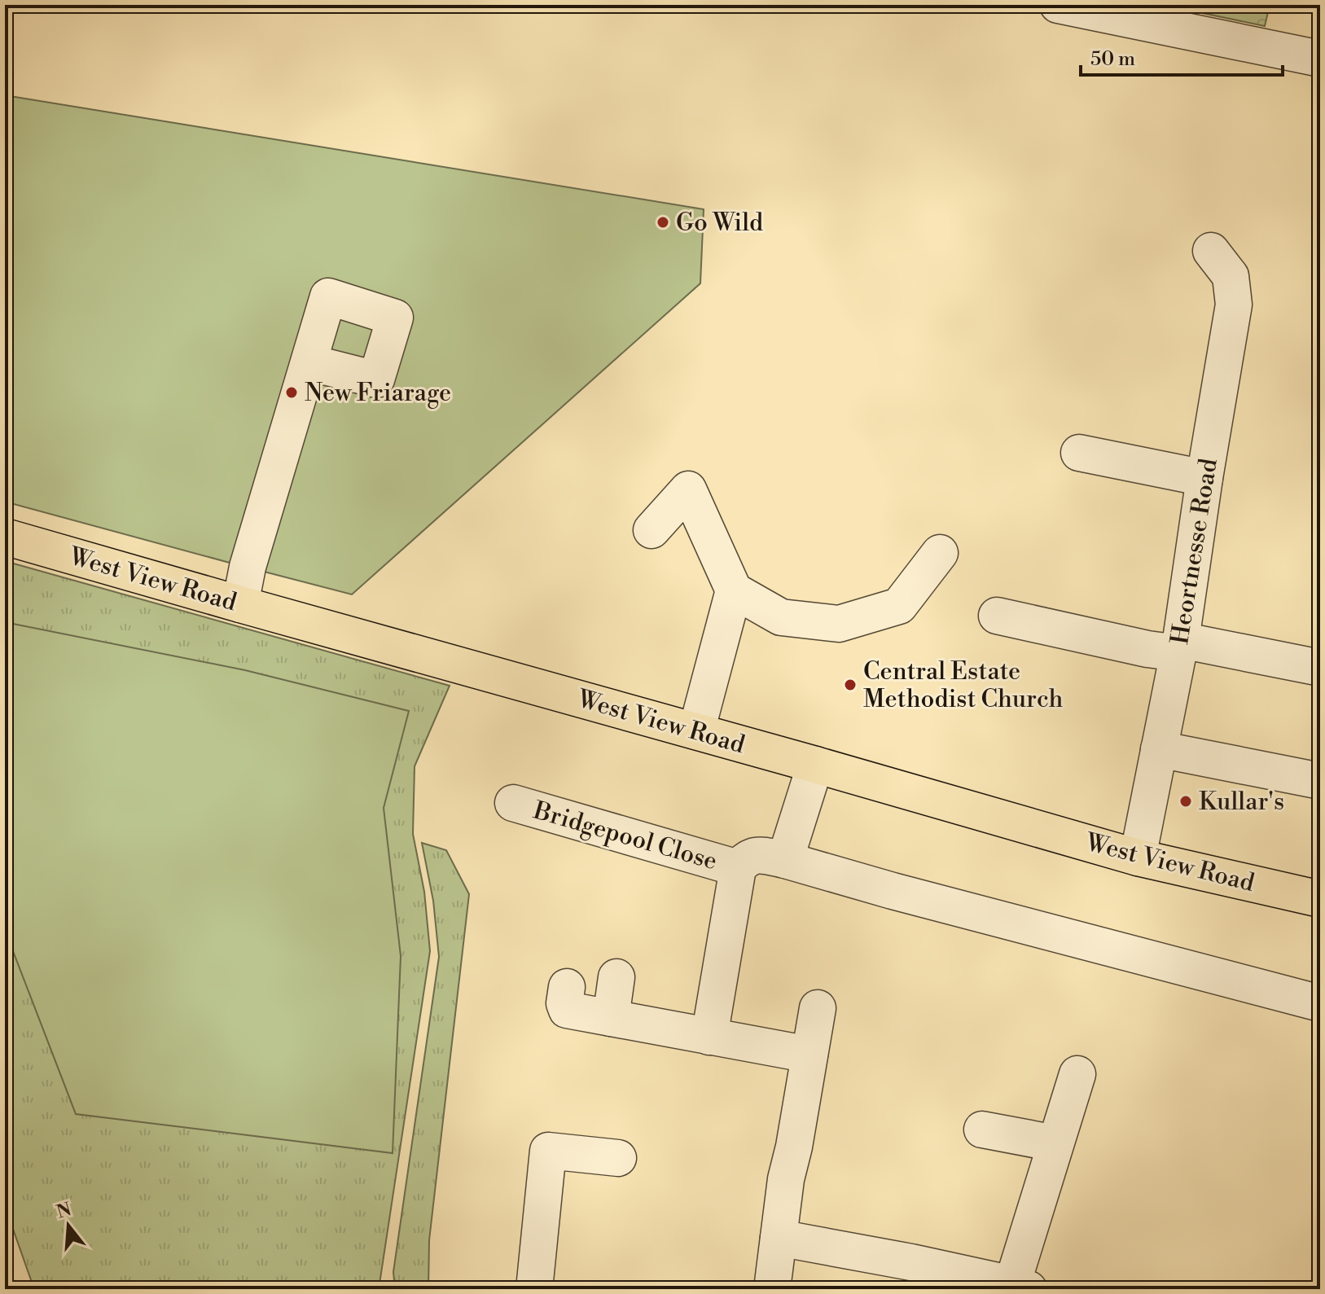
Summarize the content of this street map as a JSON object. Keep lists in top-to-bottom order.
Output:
{
  "streets": {
    "main road": ["West View Road"],
    "street": ["Heortnesse Road", "Bridgepool Close"]
  },
  "crossings": [
    ["Heortnesse Road", "West View Road"]
  ],
  "places": [
    "Go Wild",
    "New Friarage",
    "Central Estate Methodist Church",
    "Kullar's"
  ],
  "scale_bar": "50 m",
  "north": "top"
}
